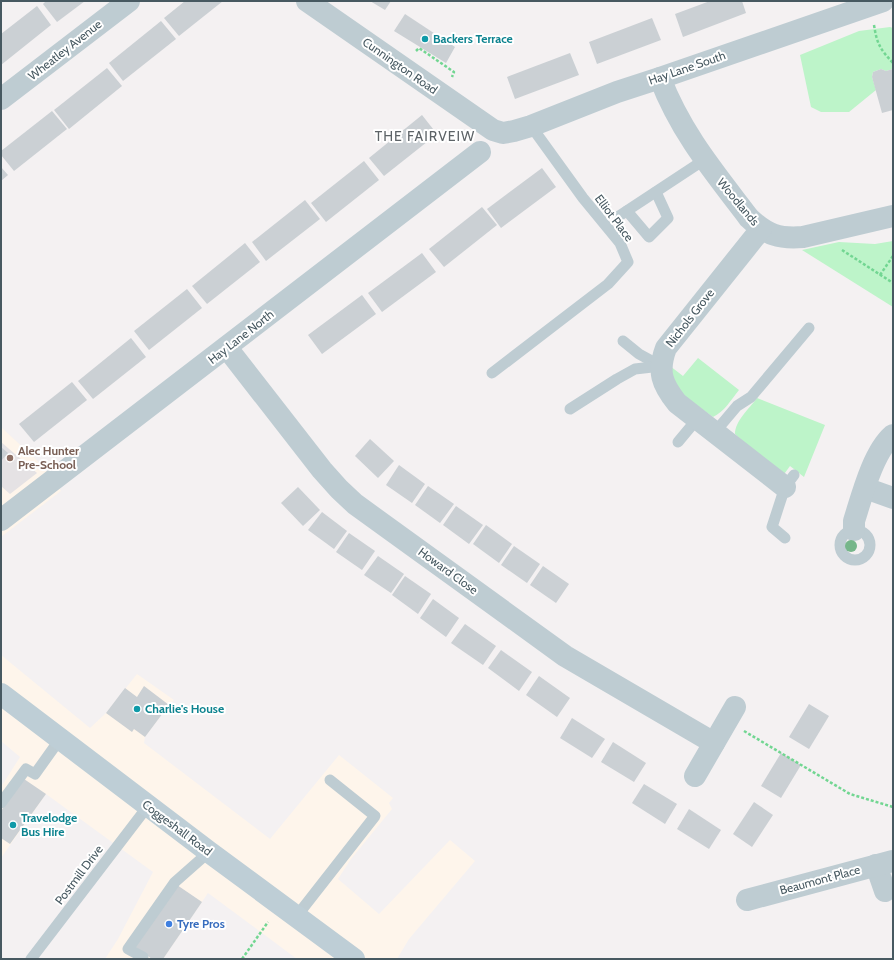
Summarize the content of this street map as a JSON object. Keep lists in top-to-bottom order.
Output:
{
  "streets": {
    "main road": ["Coggeshall Road"],
    "street": [
      "Wheatley Avenue",
      "Cunnington Road",
      "Hay Lane South",
      "Woodlands",
      "Nichols Grove",
      "Hay Lane North",
      "Howard Close",
      "Beaumont Place"
    ],
    "lane": ["Elliot Place", "Postmill Drive"]
  },
  "crossings": [
    ["Cunnington Road", "Hay Lane South"],
    ["Hay Lane South", "Woodlands"],
    ["Hay Lane South", "Elliot Place"],
    ["Woodlands", "Elliot Place"],
    ["Woodlands", "Nichols Grove"],
    ["Hay Lane North", "Howard Close"],
    ["Coggeshall Road", "Postmill Drive"]
  ],
  "districts": ["THE FAIRVEIW"],
  "places": [
    "Backers Terrace",
    "Alec Hunter Pre-School",
    "Charlie's House",
    "Travelodge Bus Hire",
    "Tyre Pros"
  ]
}
